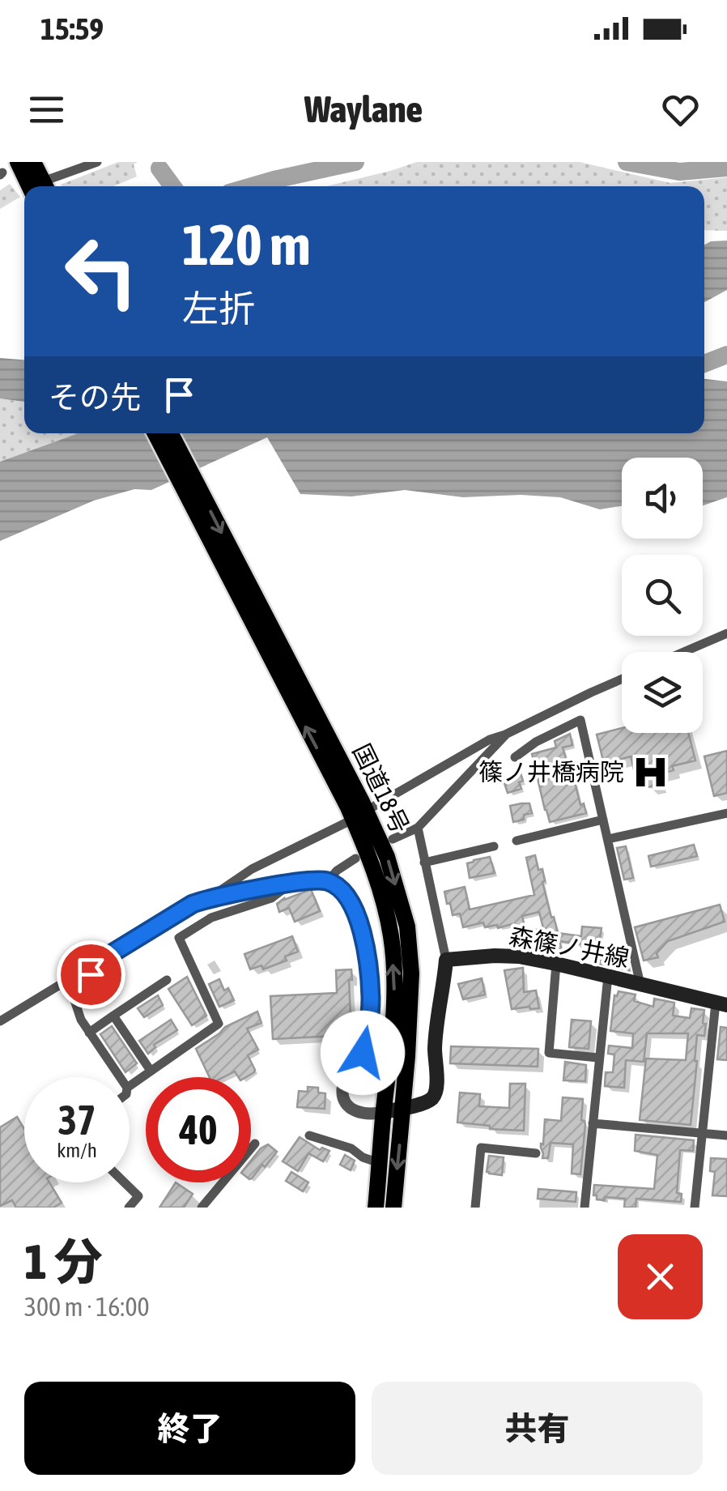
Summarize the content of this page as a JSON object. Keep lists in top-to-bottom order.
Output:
{
  "streets": {
    "highway": ["国道18号"],
    "main road": ["森篠ノ井線"]
  },
  "places": {
    "hospital": ["篠ノ井橋病院"]
  },
  "page": {
    "status": "15:59",
    "header": "Waylane",
    "turn": ["120 m", "左折"],
    "then": "その先",
    "speed": "37 km/h",
    "limit": "40",
    "heading": ["1 分", "300 m · 16:00"],
    "buttons": ["終了", "共有"]
  }
}
